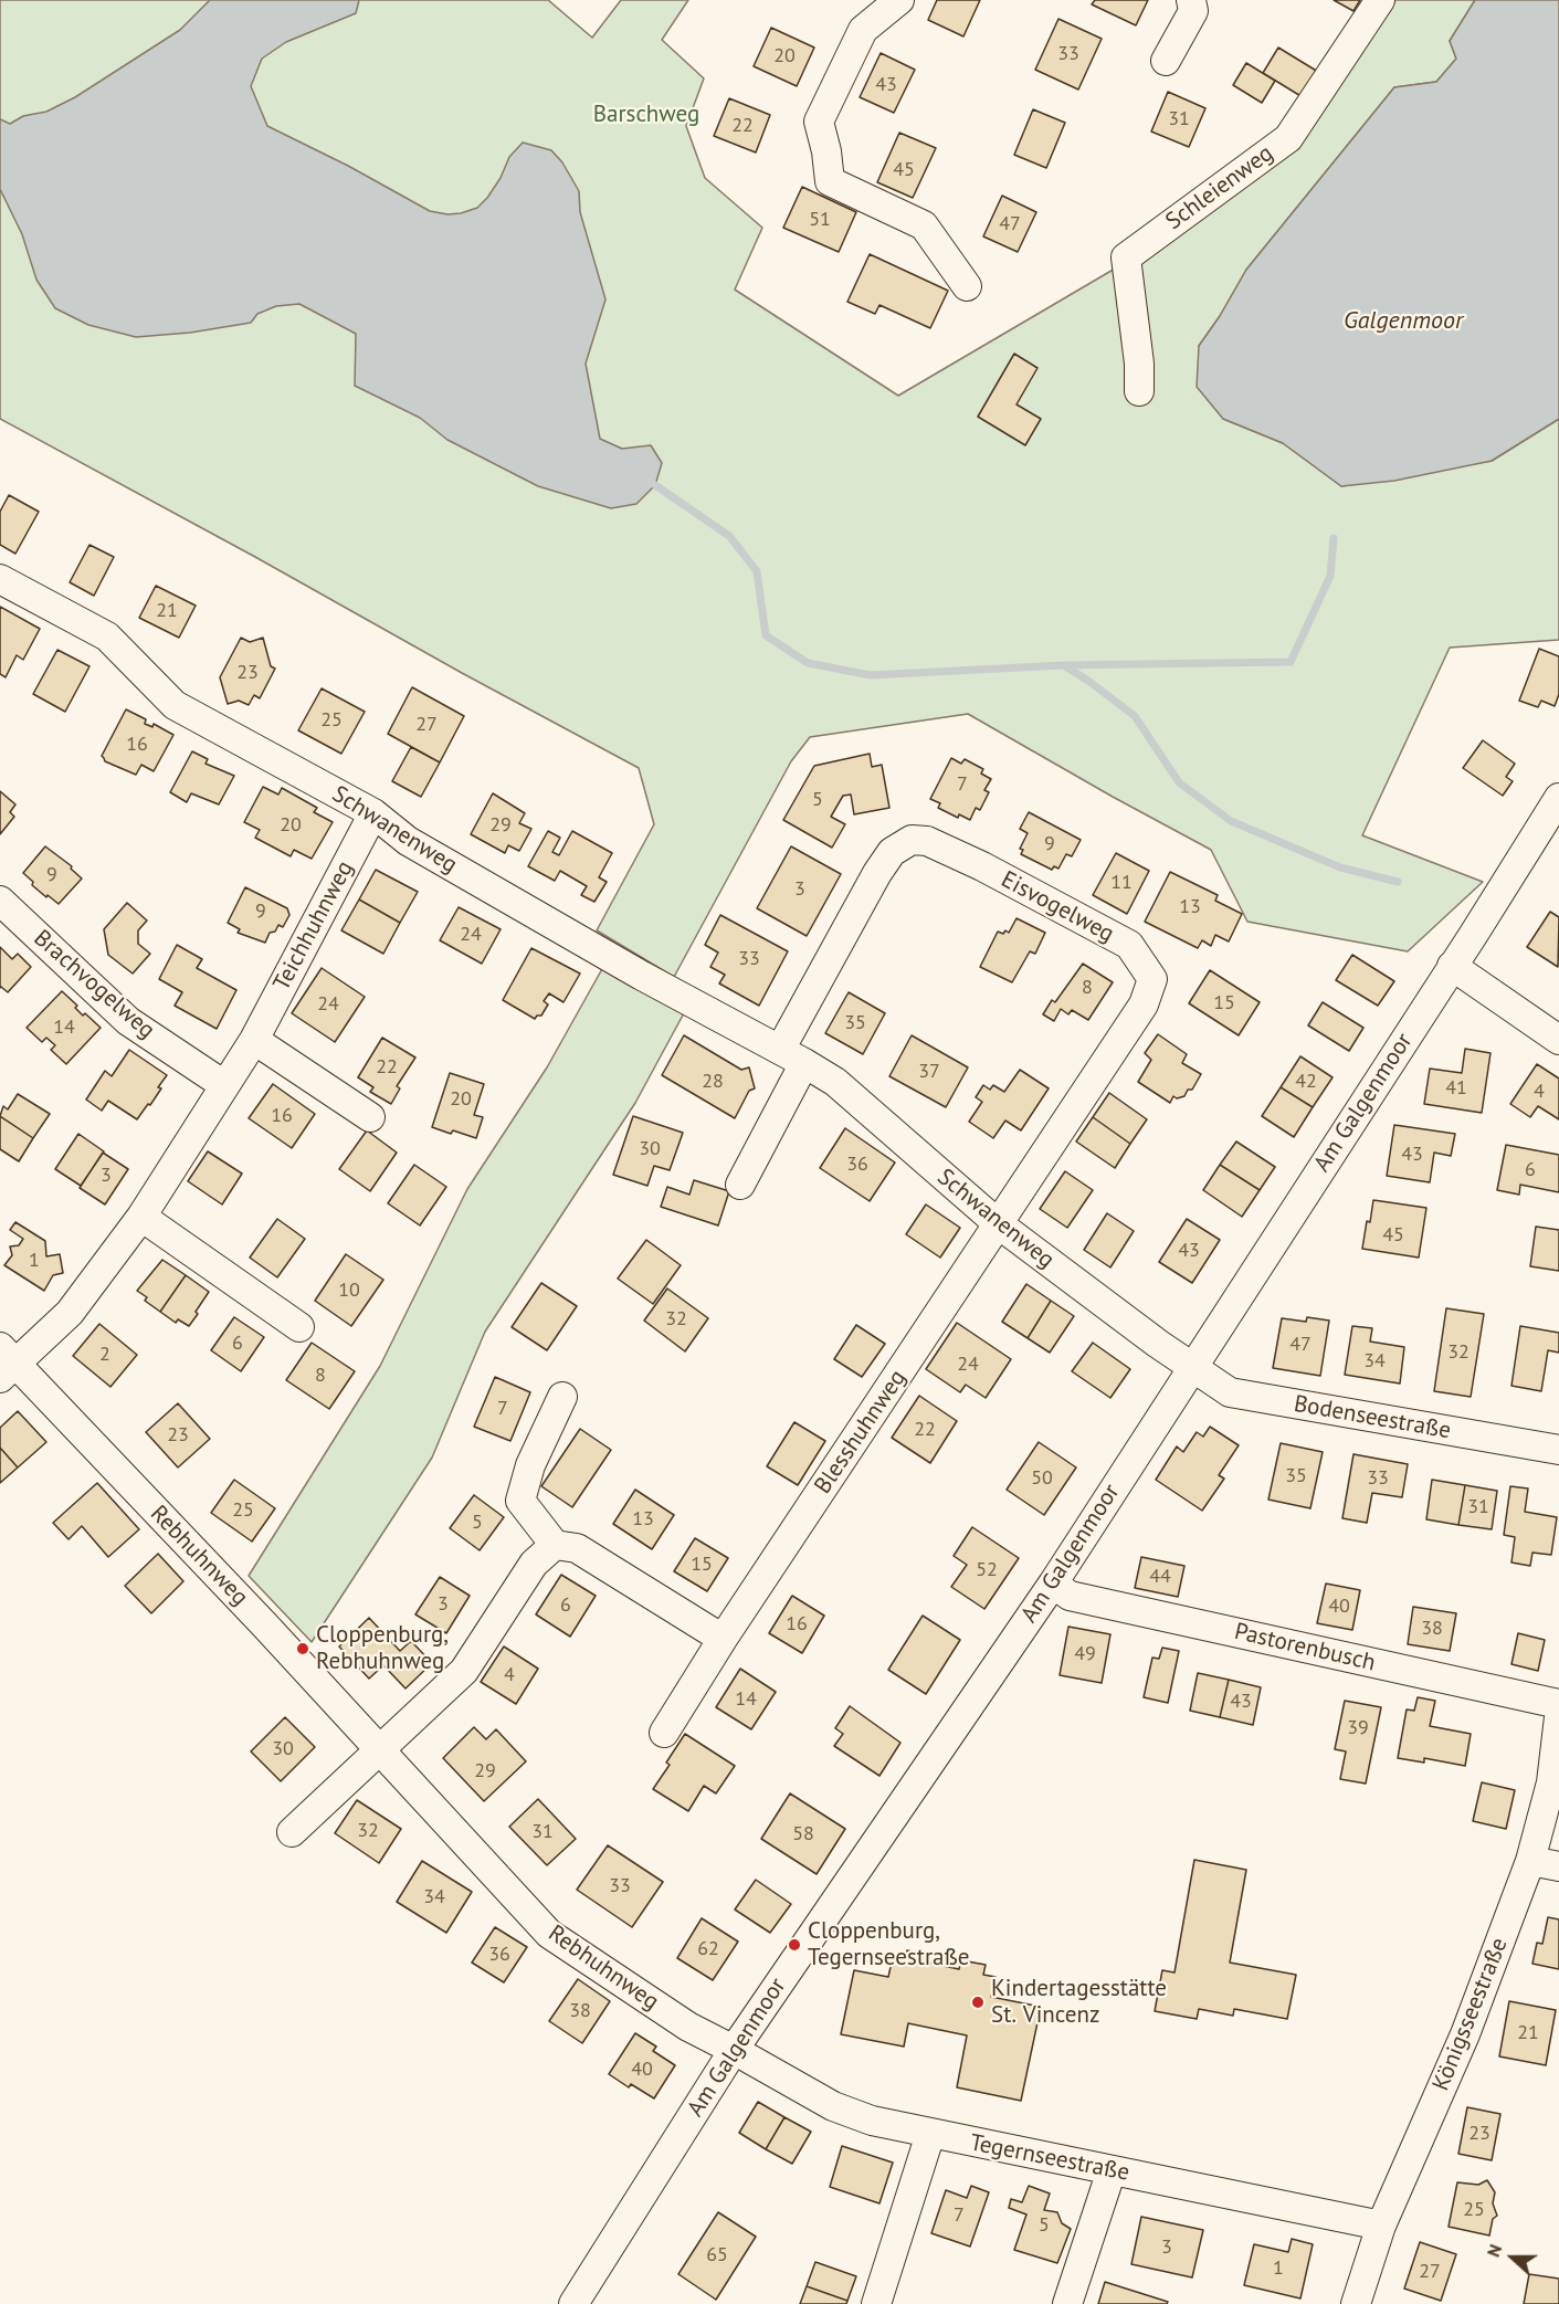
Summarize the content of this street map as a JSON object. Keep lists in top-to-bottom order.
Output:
{
  "streets": {
    "street": [
      "Schleienweg",
      "Schwanenweg",
      "Eisvogelweg",
      "Teichhuhnweg",
      "Brachvogelweg",
      "Am Galgenmoor",
      "Bodenseestraße",
      "Blesshuhnweg",
      "Rebhuhnweg",
      "Pastorenbusch",
      "Königsseestraße",
      "Tegernseestraße"
    ]
  },
  "crossings": [
    ["Schwanenweg", "Eisvogelweg"],
    ["Schwanenweg", "Teichhuhnweg"],
    ["Schwanenweg", "Am Galgenmoor"],
    ["Schwanenweg", "Bodenseestraße"],
    ["Schwanenweg", "Blesshuhnweg"],
    ["Eisvogelweg", "Blesshuhnweg"],
    ["Teichhuhnweg", "Brachvogelweg"],
    ["Teichhuhnweg", "Rebhuhnweg"],
    ["Am Galgenmoor", "Bodenseestraße"],
    ["Am Galgenmoor", "Rebhuhnweg"],
    ["Am Galgenmoor", "Pastorenbusch"],
    ["Am Galgenmoor", "Tegernseestraße"],
    ["Rebhuhnweg", "Tegernseestraße"],
    ["Königsseestraße", "Tegernseestraße"]
  ],
  "water": ["Galgenmoor"],
  "parks": ["Barschweg"],
  "places": ["Cloppenburg, Rebhuhnweg", "Cloppenburg, Tegernseestraße", "Kindertagesstätte St. Vincenz"],
  "house_numbers": [
    "33",
    "20",
    "43",
    "31",
    "22",
    "45",
    "51",
    "47",
    "21",
    "23",
    "25",
    "27",
    "16",
    "7",
    "5",
    "20",
    "29",
    "9",
    "9",
    "11",
    "3",
    "13",
    "9",
    "24",
    "33",
    "8",
    "15",
    "24",
    "35",
    "14",
    "22",
    "37",
    "28",
    "42",
    "41",
    "4",
    "20",
    "16",
    "30",
    "43",
    "36",
    "6",
    "3",
    "45",
    "43",
    "1",
    "10",
    "32",
    "6",
    "47",
    "32",
    "2",
    "34",
    "24",
    "8",
    "7",
    "22",
    "23",
    "35",
    "50",
    "33",
    "31",
    "25",
    "13",
    "5",
    "15",
    "52",
    "44",
    "3",
    "6",
    "40",
    "16",
    "38",
    "49",
    "4",
    "14",
    "43",
    "39",
    "30",
    "29",
    "32",
    "31",
    "58",
    "33",
    "34",
    "62",
    "36",
    "38",
    "21",
    "40",
    "23",
    "25",
    "7",
    "5",
    "3",
    "65",
    "1",
    "27"
  ],
  "north": "left"
}
